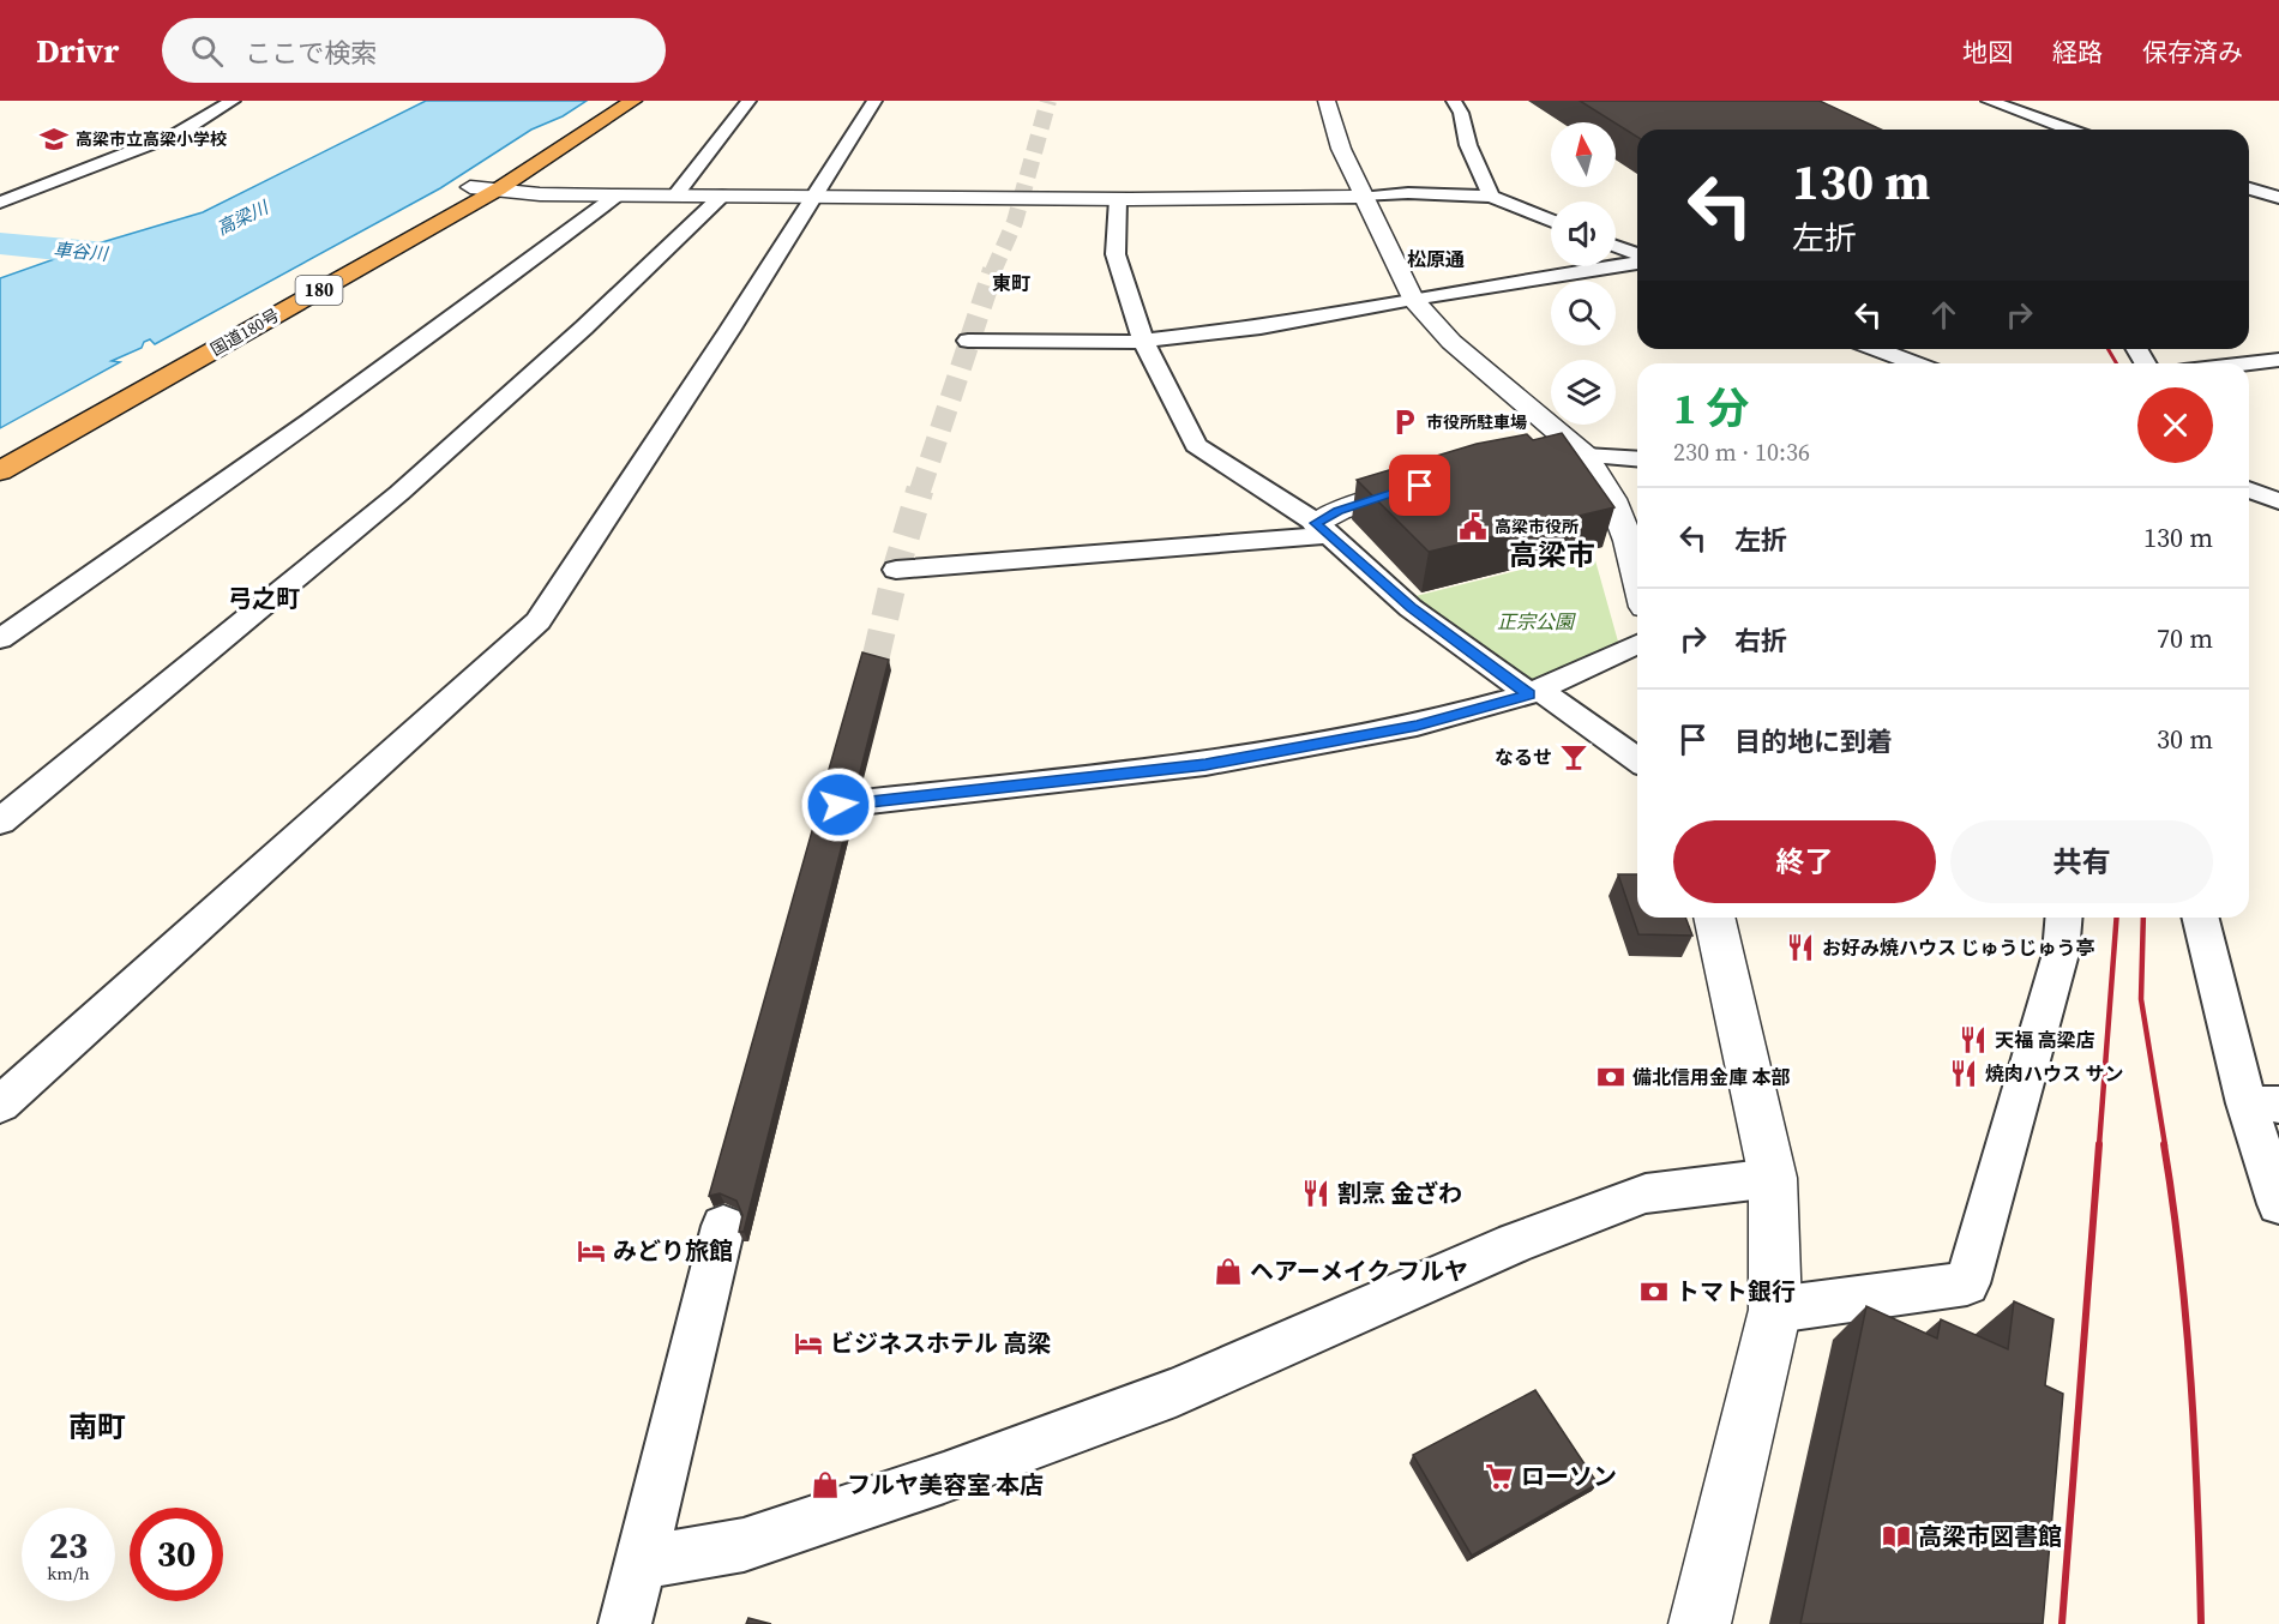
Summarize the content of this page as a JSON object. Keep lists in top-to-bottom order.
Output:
{
  "streets": {
    "highway": ["180", "国道180号"]
  },
  "districts": [
    "松原通",
    "東町",
    "高梁市",
    "弓之町",
    "南町"
  ],
  "water": ["高梁川", "車谷川"],
  "parks": ["正宗公園"],
  "places": {
    "school or university": ["高梁市立高梁小学校"],
    "parking": ["市役所駐車場"],
    "public building": ["高梁市役所"],
    "bar": ["なるせ"],
    "restaurant": [
      "お好み焼ハウス じゅうじゅう亭",
      "天福 高梁店",
      "焼肉ハウス サン",
      "割烹 金ざわ"
    ],
    "bank": ["備北信用金庫 本部", "トマト銀行"],
    "hotel": ["みどり旅館", "ビジネスホテル 高梁"],
    "shop": ["ヘアーメイク フルヤ", "フルヤ美容室 本店"],
    "supermarket": ["ローソン"],
    "library": ["高梁市図書館"]
  },
  "north": "top",
  "page": {
    "header": "Drivr",
    "search": "ここで検索",
    "nav": ["地図", "経路", "保存済み"],
    "turn": ["130 m", "左折"],
    "heading": ["1 分", "230 m · 10:36"],
    "list": [
      {
        "name": "左折",
        "value": "130 m"
      },
      {
        "name": "右折",
        "value": "70 m"
      },
      {
        "name": "目的地に到着",
        "value": "30 m"
      }
    ],
    "buttons": ["終了", "共有"],
    "speed": "23 km/h",
    "limit": "30"
  }
}
